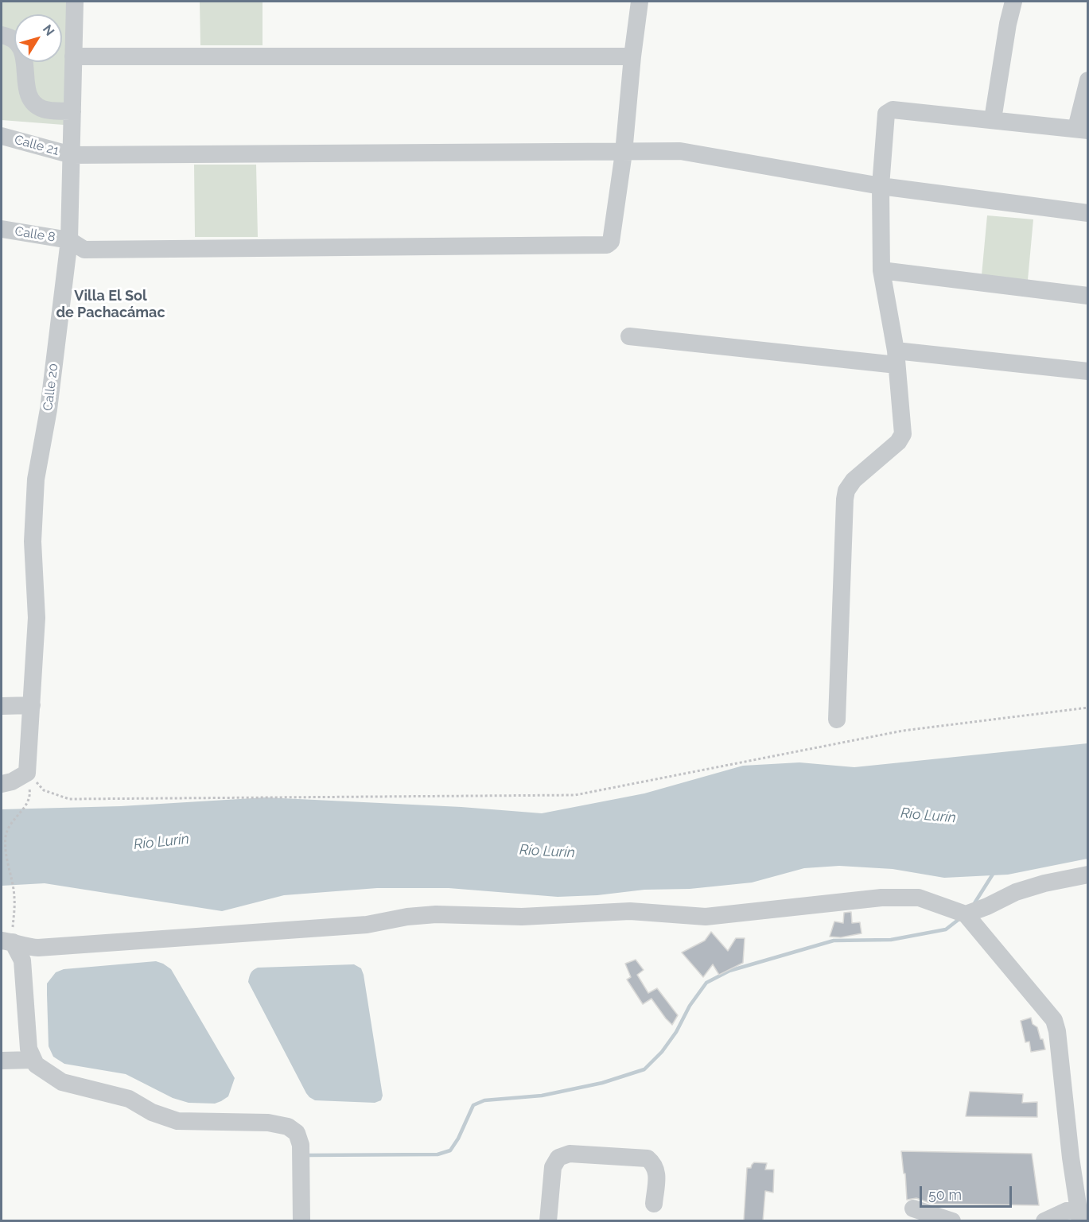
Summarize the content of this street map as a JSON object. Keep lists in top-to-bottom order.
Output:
{
  "streets": {
    "street": ["Calle 21", "Calle 8", "Calle 20"]
  },
  "crossings": [
    ["Calle 21", "Calle 8"],
    ["Calle 21", "Calle 20"],
    ["Calle 8", "Calle 20"]
  ],
  "districts": ["Villa El Sol de Pachacámac"],
  "water": ["Río Lurín"],
  "scale_bar": "50 m",
  "north": "top right"
}
